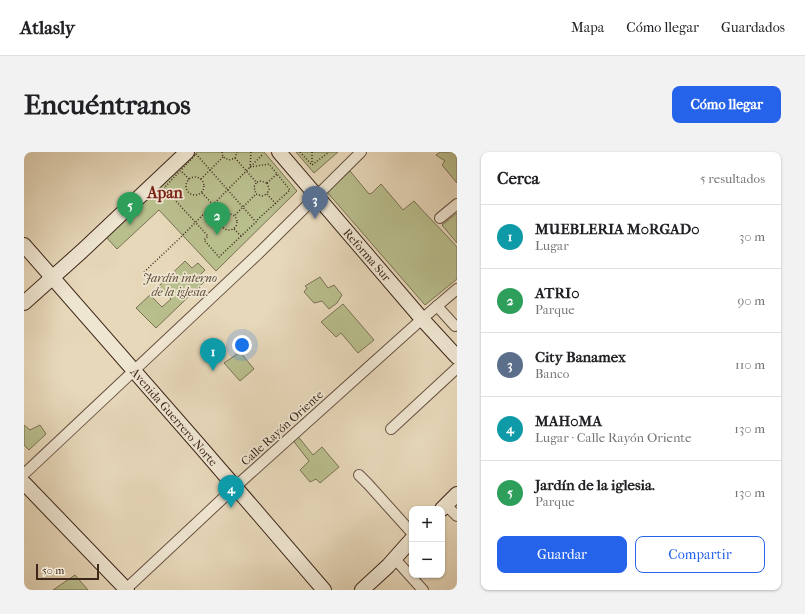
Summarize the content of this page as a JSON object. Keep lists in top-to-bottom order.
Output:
{
  "streets": {
    "main road": ["Reforma Sur", "Avenida Guerrero Norte"],
    "street": ["Calle Rayón Oriente"]
  },
  "crossings": [
    ["Reforma Sur", "Calle Rayón Oriente"],
    ["Avenida Guerrero Norte", "Calle Rayón Oriente"]
  ],
  "districts": ["Apan"],
  "parks": ["Jardín interno de la iglesia."],
  "scale_bar": "50 m",
  "page": {
    "header": "Atlasly",
    "nav": ["Mapa", "Cómo llegar", "Guardados"],
    "buttons": [
      "Cómo llegar",
      ["Guardar", "Compartir"]
    ],
    "title": "Encuéntranos",
    "heading": ["Cerca", "5 resultados"],
    "pins": [
      "3",
      "5",
      "2",
      "1",
      "4"
    ],
    "list": [
      {
        "mark": "1",
        "name": "MUEBLERIA M0RGAD0",
        "note": "Lugar",
        "value": "30 m"
      },
      {
        "mark": "2",
        "name": "ATRI0",
        "note": "Parque",
        "value": "90 m"
      },
      {
        "mark": "3",
        "name": "City Banamex",
        "note": "Banco",
        "value": "110 m"
      },
      {
        "mark": "4",
        "name": "MAH0MA",
        "note": "Lugar · Calle Rayón Oriente",
        "value": "130 m"
      },
      {
        "mark": "5",
        "name": "Jardín de la iglesia.",
        "note": "Parque",
        "value": "130 m"
      }
    ],
    "map_buttons": ["+", "−"],
    "scale": "50 m"
  }
}
